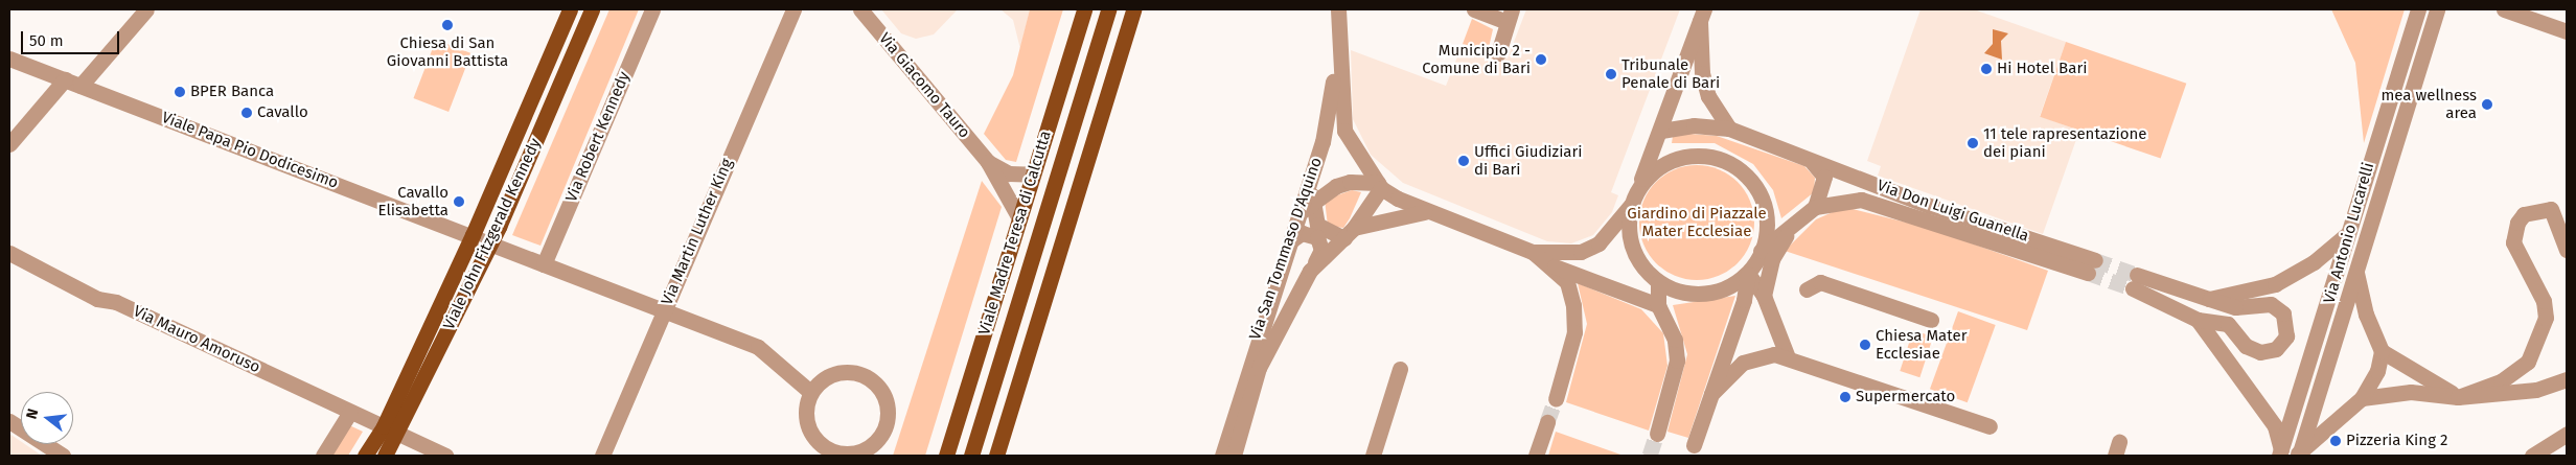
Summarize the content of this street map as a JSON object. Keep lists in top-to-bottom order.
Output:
{
  "streets": {
    "main road": ["Viale Madre Teresa di Calcutta", "Viale John Fitzgerald Kennedy"],
    "street": [
      "Via Giacomo Tauro",
      "Via Robert Kennedy",
      "Viale Papa Pio Dodicesimo",
      "Via Don Luigi Guanella",
      "Via Martin Luther King",
      "Via Antonio Lucarelli",
      "Via San Tommaso D'Aquino",
      "Via Mauro Amoruso"
    ]
  },
  "crossings": [
    ["Via Giacomo Tauro", "Viale Madre Teresa di Calcutta"],
    ["Viale Papa Pio Dodicesimo", "Viale John Fitzgerald Kennedy"],
    ["Viale John Fitzgerald Kennedy", "Via Mauro Amoruso"]
  ],
  "parks": ["Giardino di Piazzale Mater Ecclesiae"],
  "places": [
    "Chiesa di San Giovanni Battista",
    "Municipio 2 - Comune di Bari",
    "Hi Hotel Bari",
    "Tribunale Penale di Bari",
    "BPER Banca",
    "mea wellness area",
    "Cavallo",
    "11 tele rapresentazione dei piani",
    "Uffici Giudiziari di Bari",
    "Cavallo Elisabetta",
    "Chiesa Mater Ecclesiae",
    "Supermercato",
    "Pizzeria King 2"
  ],
  "scale_bar": "50 m",
  "north": "left"
}
